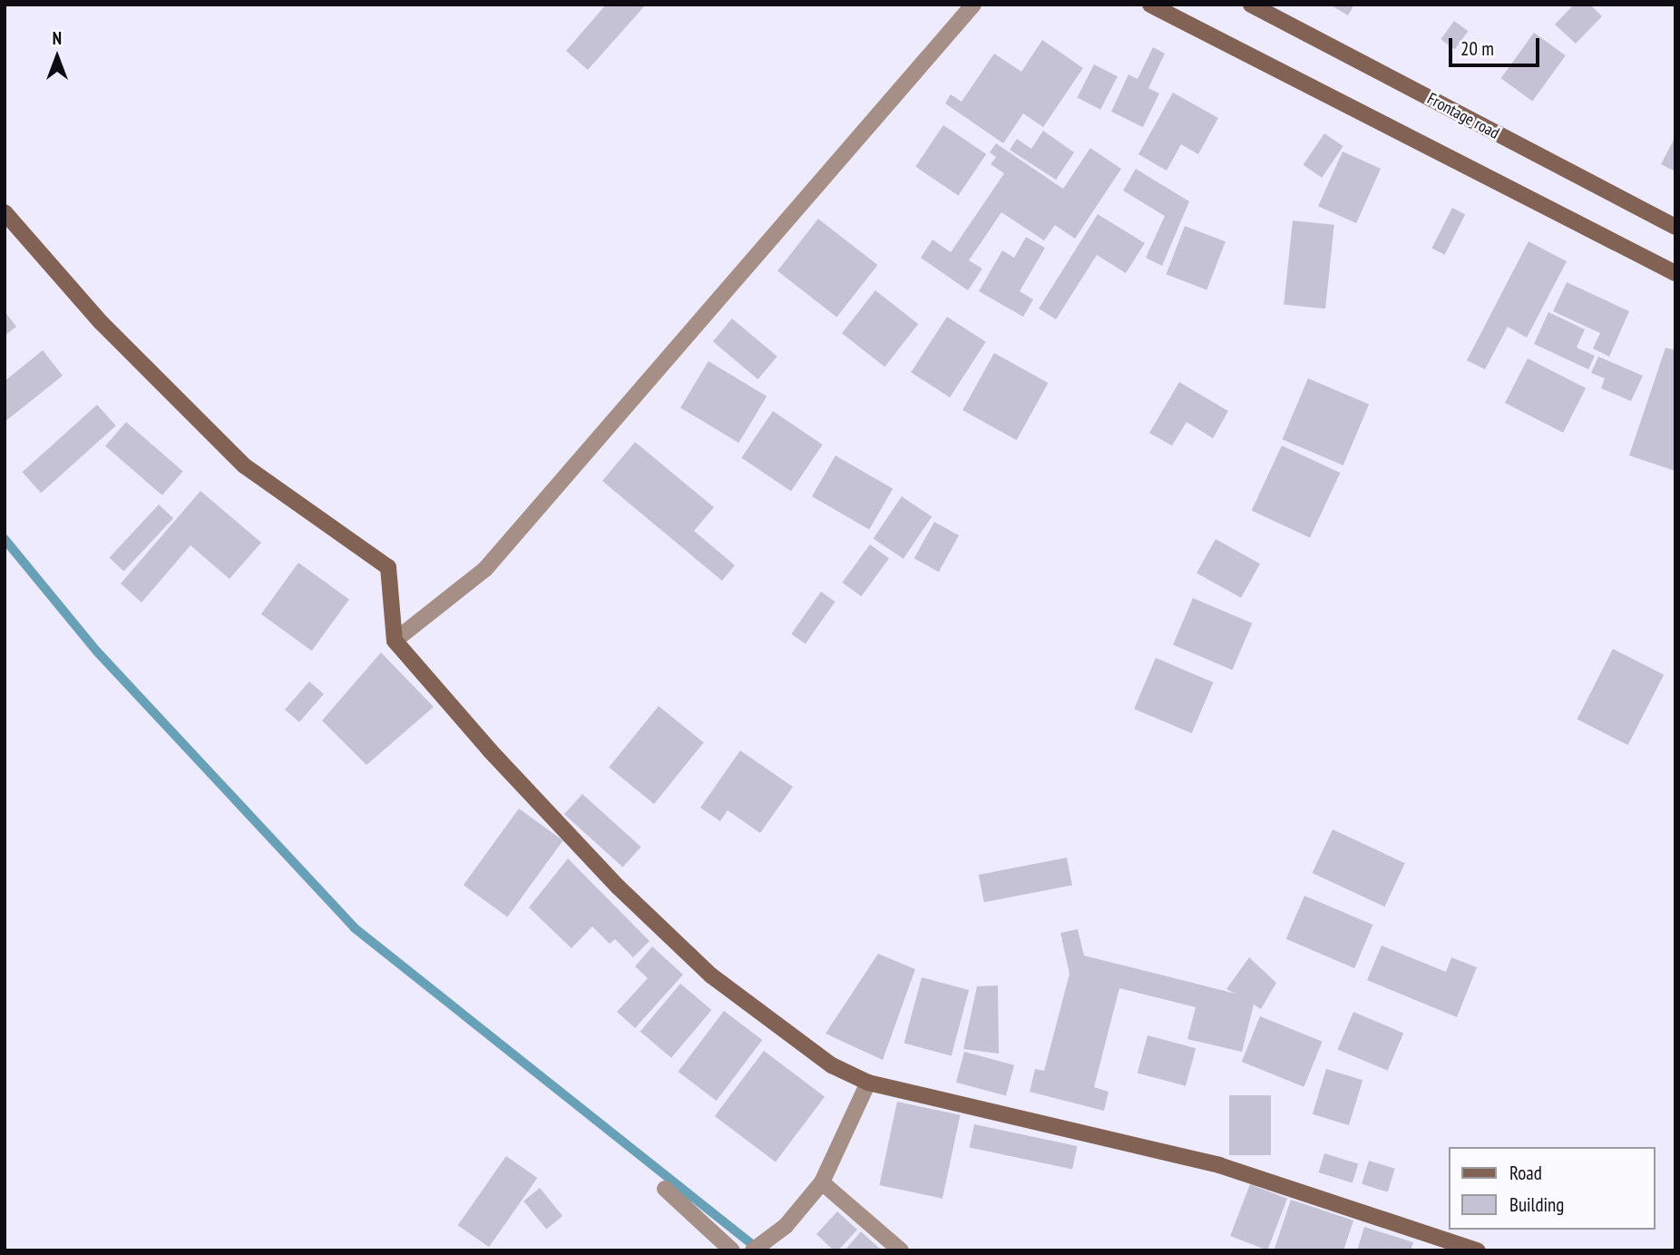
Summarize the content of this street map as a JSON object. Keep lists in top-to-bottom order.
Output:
{
  "streets": {
    "street": ["Frontage road"]
  },
  "legend": ["Road", "Building"],
  "scale_bar": "20 m",
  "north": "top"
}
